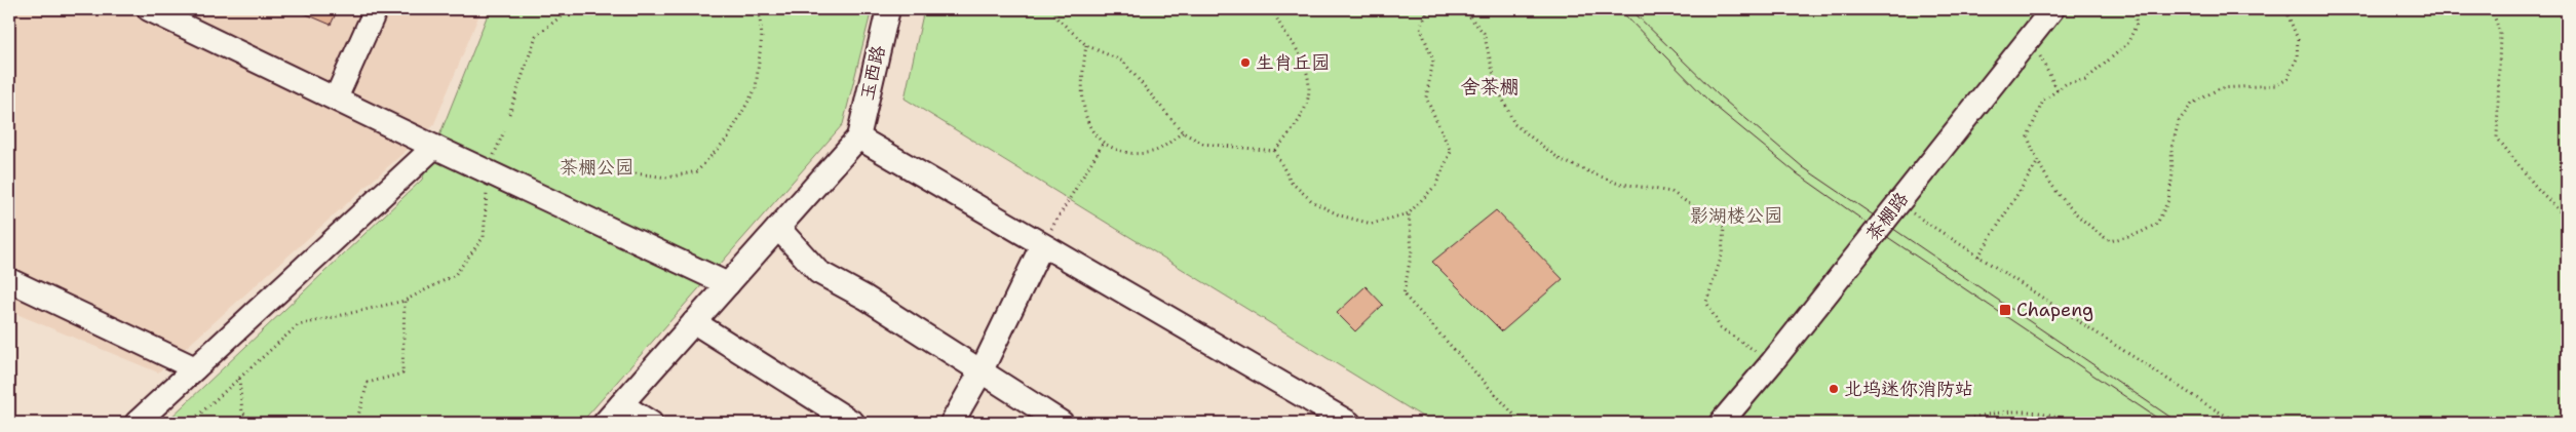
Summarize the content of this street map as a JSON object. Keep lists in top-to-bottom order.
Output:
{
  "streets": {
    "street": ["玉西路", "茶棚路"]
  },
  "districts": ["舍茶棚"],
  "parks": ["茶棚公园", "影湖楼公园"],
  "places": {
    "other": ["生肖丘园", "北坞迷你消防站"],
    "transit": ["Chapeng"]
  }
}
